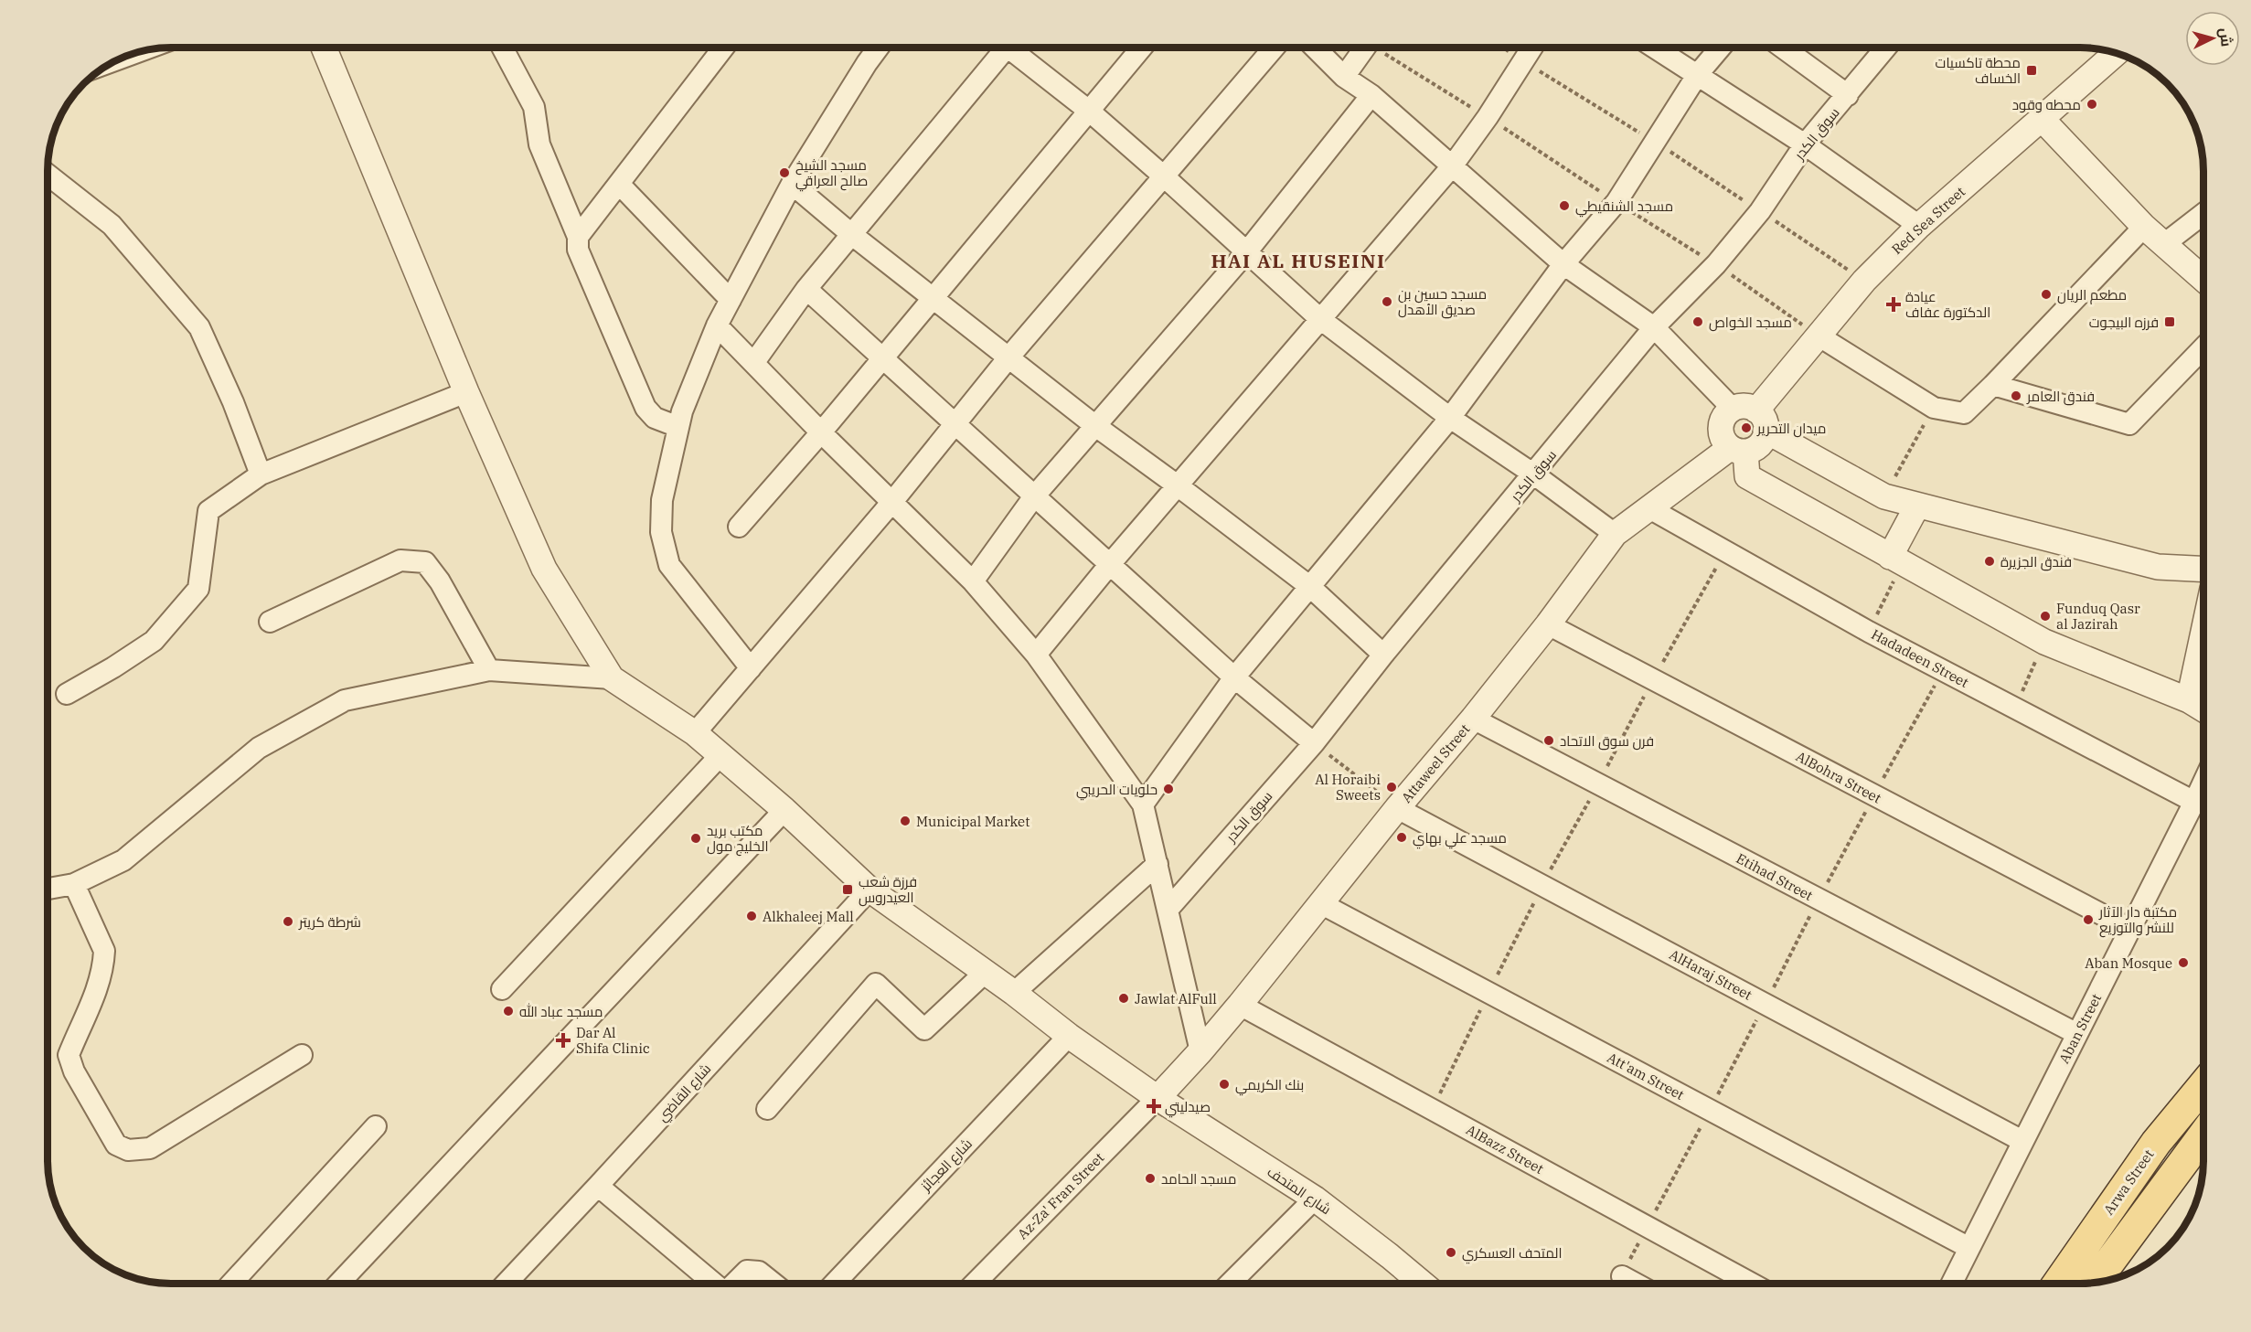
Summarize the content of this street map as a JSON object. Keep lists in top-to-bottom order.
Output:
{
  "streets": {
    "main road": ["Arwa Street"],
    "street": [
      "سوق الكدر",
      "Red Sea Street",
      "Hadadeen Street",
      "Attaweel Street",
      "AlBohra Street",
      "Etihad Street",
      "AlHaraj Street",
      "Aban Street",
      "Att'am Street",
      "شارع القاضي",
      "AlBazz Street",
      "شارع العجائز",
      "شارع المتحف",
      "Az-Za' Fran Street"
    ]
  },
  "crossings": [
    ["Red Sea Street", "Attaweel Street"],
    ["Hadadeen Street", "Attaweel Street"],
    ["Hadadeen Street", "Aban Street"],
    ["Attaweel Street", "AlBohra Street"],
    ["Attaweel Street", "Etihad Street"],
    ["Attaweel Street", "AlHaraj Street"],
    ["Attaweel Street", "Att'am Street"],
    ["Attaweel Street", "AlBazz Street"],
    ["Attaweel Street", "شارع المتحف"],
    ["Attaweel Street", "Az-Za' Fran Street"],
    ["AlBohra Street", "Aban Street"],
    ["Etihad Street", "Aban Street"],
    ["AlHaraj Street", "Aban Street"],
    ["Aban Street", "Att'am Street"],
    ["شارع القاضي", "شارع المتحف"],
    ["شارع العجائز", "شارع المتحف"],
    ["شارع المتحف", "Az-Za' Fran Street"]
  ],
  "districts": ["HAI AL HUSEINI"],
  "places": {
    "transit": ["محطة تاكسيات الخساف", "فرزه البيجوت", "فرزة شعب العيدروس"],
    "other": [
      "محطه وقود",
      "مسجد الشيخ صالح العراقي",
      "مسجد الشنقيطي",
      "مطعم الريان",
      "مسجد حسين بن صديق الأهدل",
      "مسجد الخواص",
      "فندق العامر",
      "ميدان التحرير",
      "فندق الجزيرة",
      "Funduq Qasr al Jazirah",
      "فرن سوق الاتحاد",
      "Al Horaibi Sweets",
      "حلويات الحريبي",
      "Municipal Market",
      "مسجد علي بهاي",
      "مكتب بريد الخليج مول",
      "Alkhaleej Mall",
      "مكتبة دار الآثار للنشر والتوزيع",
      "شرطة كريتر",
      "Aban Mosque",
      "Jawlat AlFull",
      "مسجد عباد الله",
      "بنك الكريمي",
      "مسجد الحامد",
      "المتحف العسكري"
    ],
    "health": ["عيادة الدكتورة عفاف", "Dar Al Shifa Clinic", "صيدليتي"]
  },
  "north": "right"
}
